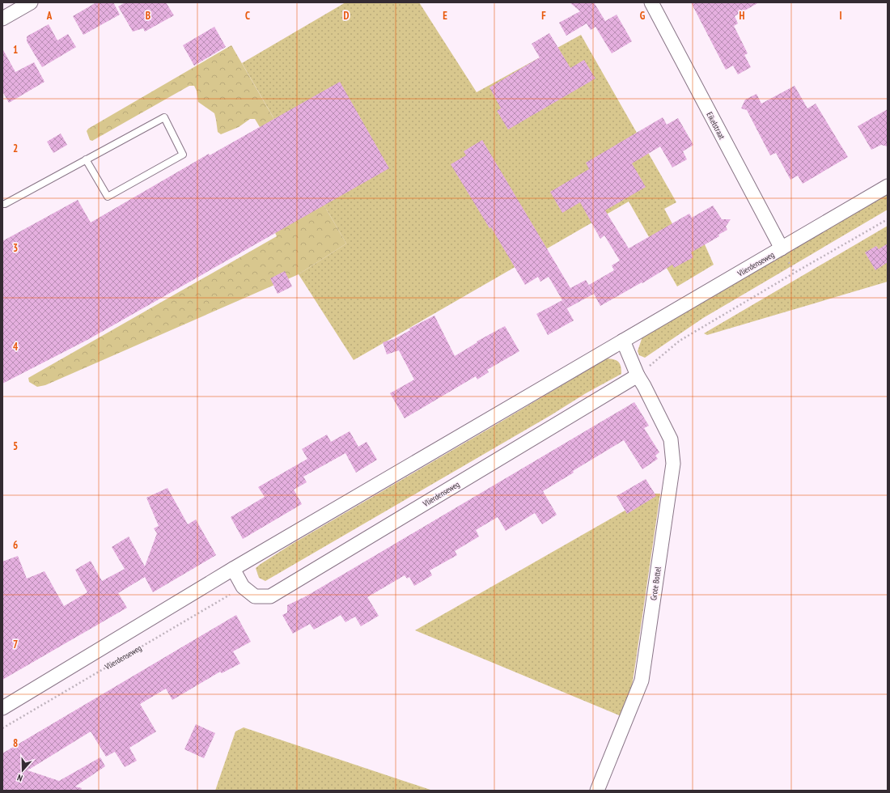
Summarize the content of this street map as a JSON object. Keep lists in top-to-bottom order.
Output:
{
  "streets": {
    "street": ["Eikelstraat", "Vlierdenseweg", "Grote Bottel"]
  },
  "crossings": [
    ["Eikelstraat", "Vlierdenseweg"],
    ["Vlierdenseweg", "Grote Bottel"]
  ],
  "north": "bottom",
  "grid": {
    "columns": [
      "A",
      "B",
      "C",
      "D",
      "E",
      "F",
      "G",
      "H",
      "I"
    ],
    "rows": [
      "1",
      "2",
      "3",
      "4",
      "5",
      "6",
      "7",
      "8"
    ]
  }
}
